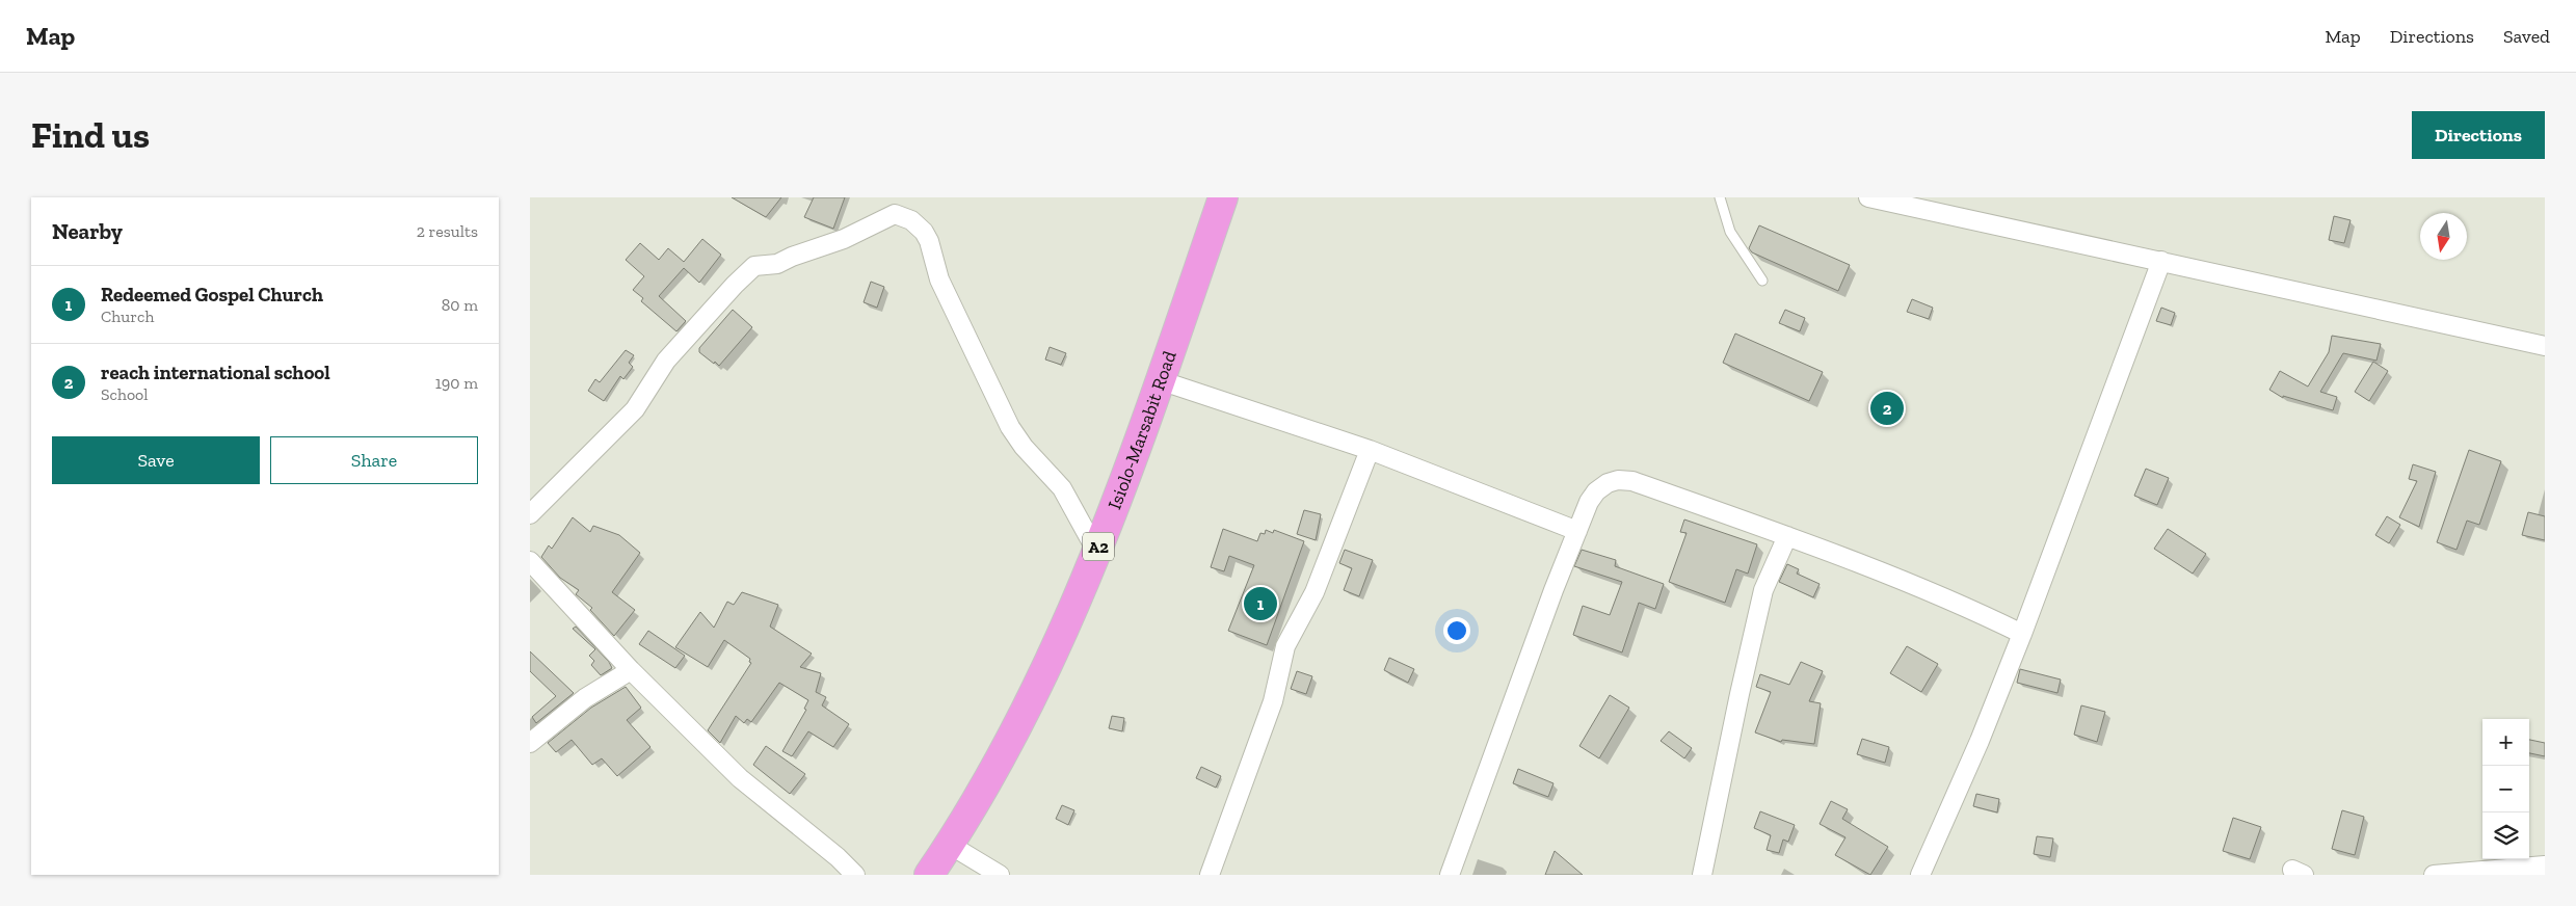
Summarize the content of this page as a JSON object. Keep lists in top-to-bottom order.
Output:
{
  "streets": {
    "highway": ["Isiolo-Marsabit Road", "A2"]
  },
  "north": "bottom",
  "page": {
    "header": "Map",
    "nav": ["Map", "Directions", "Saved"],
    "buttons": [
      "Directions",
      ["Save", "Share"]
    ],
    "title": "Find us",
    "heading": ["Nearby", "2 results"],
    "list": [
      {
        "mark": "1",
        "name": "Redeemed Gospel Church",
        "note": "Church",
        "value": "80 m"
      },
      {
        "mark": "2",
        "name": "reach international school",
        "note": "School",
        "value": "190 m"
      }
    ],
    "pins": ["2", "1"],
    "map_buttons": ["+", "−"]
  }
}
